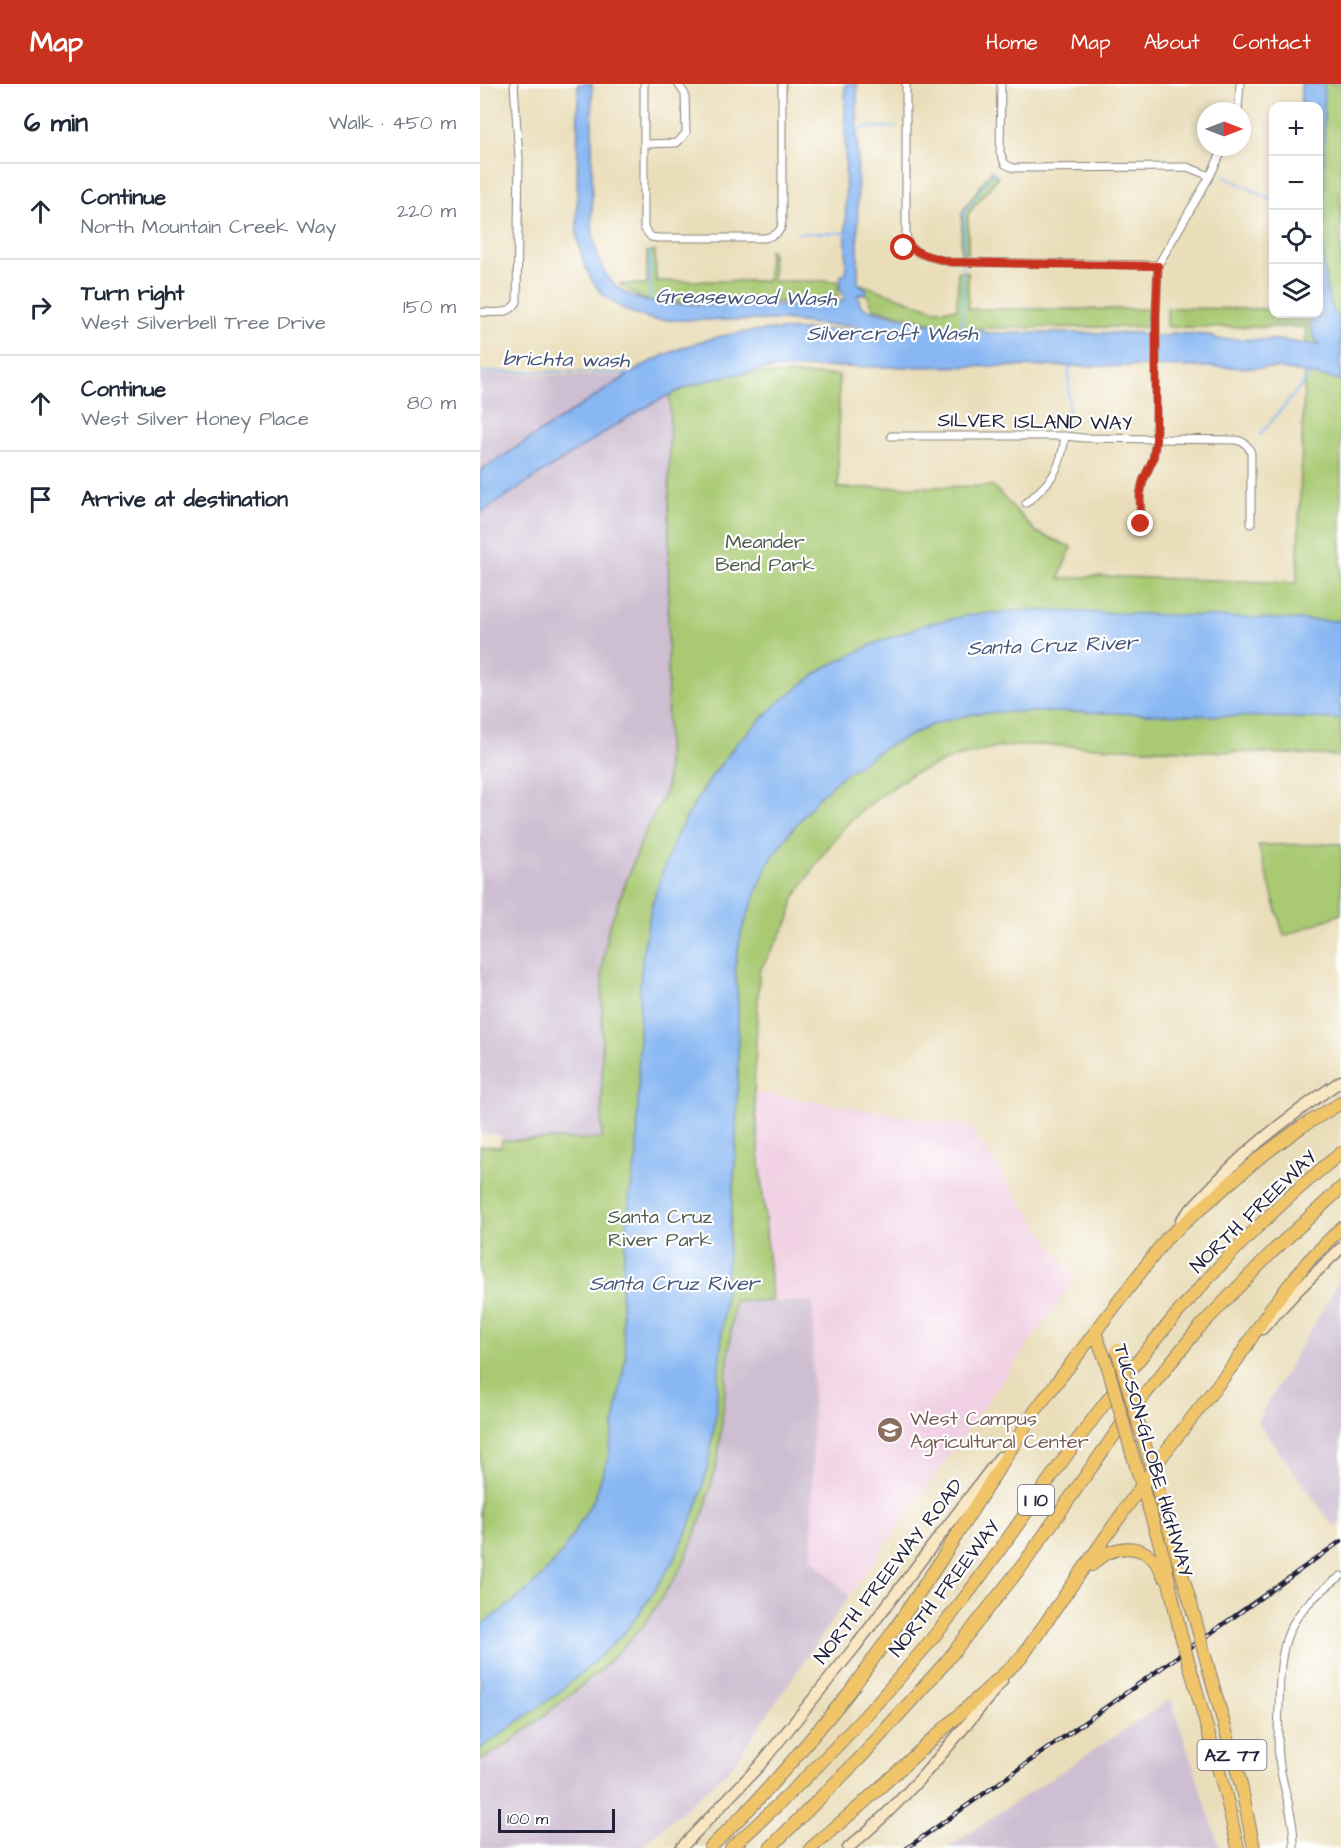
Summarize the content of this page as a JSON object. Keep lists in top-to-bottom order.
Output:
{
  "streets": {
    "highway": [
      "NORTH FREEWAY",
      "TUCSON-GLOBE HIGHWAY",
      "I 10",
      "NORTH FREEWAY ROAD",
      "AZ 77"
    ],
    "street": ["SILVER ISLAND WAY"]
  },
  "crossings": [
    ["TUCSON-GLOBE HIGHWAY", "NORTH FREEWAY ROAD"]
  ],
  "water": [
    "Greasewood Wash",
    "Silvercroft Wash",
    "brichta wash",
    "Santa Cruz River"
  ],
  "parks": ["Meander Bend Park", "Santa Cruz River Park"],
  "places": {
    "school or university": ["West Campus Agricultural Center"]
  },
  "scale_bar": "100 m",
  "north": "right",
  "page": {
    "header": "Map",
    "nav": [
      "Home",
      "Map",
      "About",
      "Contact"
    ],
    "heading": ["6 min", "Walk · 450 m"],
    "map_buttons": ["+", "−"],
    "list": [
      ["Continue", "North Mountain Creek Way", "220 m"],
      ["Turn right", "West Silverbell Tree Drive", "150 m"],
      ["Continue", "West Silver Honey Place", "80 m"],
      "Arrive at destination"
    ],
    "scale": "100 m"
  }
}
